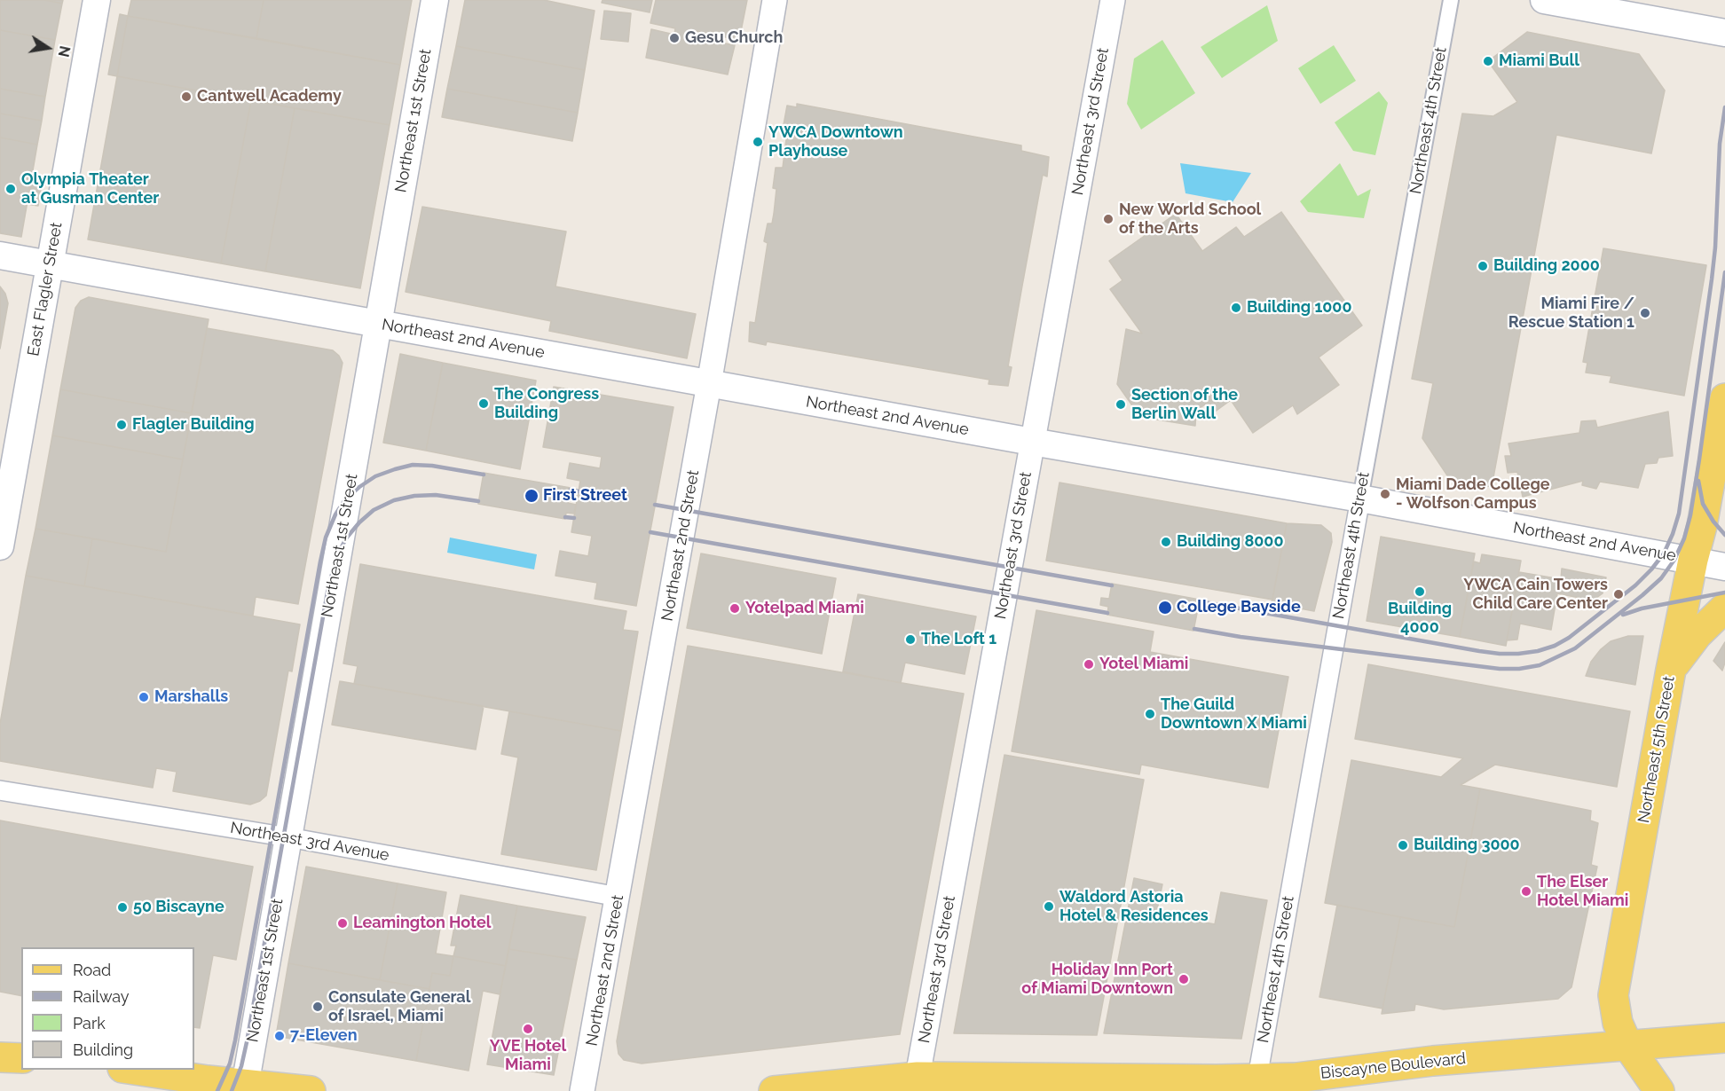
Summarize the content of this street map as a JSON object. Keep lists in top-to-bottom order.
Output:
{
  "streets": {
    "main road": [
      "Northeast 1st Street",
      "East Flagler Street",
      "Northeast 2nd Avenue",
      "Northeast 5th Street",
      "Biscayne Boulevard"
    ],
    "street": [
      "Northeast 4th Street",
      "Northeast 3rd Street",
      "Northeast 2nd Street",
      "Northeast 3rd Avenue"
    ]
  },
  "crossings": [
    ["Northeast 1st Street", "Northeast 2nd Avenue"],
    ["Northeast 1st Street", "Northeast 3rd Avenue"],
    ["Northeast 4th Street", "Northeast 2nd Avenue"],
    ["Northeast 4th Street", "Biscayne Boulevard"],
    ["Northeast 3rd Street", "Northeast 2nd Avenue"],
    ["Northeast 3rd Street", "Biscayne Boulevard"],
    ["East Flagler Street", "Northeast 2nd Avenue"],
    ["Northeast 2nd Avenue", "Northeast 2nd Street"],
    ["Northeast 2nd Avenue", "Northeast 5th Street"],
    ["Northeast 2nd Street", "Northeast 3rd Avenue"],
    ["Northeast 5th Street", "Biscayne Boulevard"]
  ],
  "places": [
    "Gesu Church",
    "Miami Bull",
    "Cantwell Academy",
    "YWCA Downtown Playhouse",
    "Olympia Theater at Gusman Center",
    "New World School of the Arts",
    "Building 2000",
    "Building 1000",
    "Miami Fire / Rescue Station 1",
    "The Congress Building",
    "Section of the Berlin Wall",
    "Flagler Building",
    "Miami Dade College - Wolfson Campus",
    "First Street",
    "Building 8000",
    "Building 4000",
    "YWCA Cain Towers Child Care Center",
    "College Bayside",
    "Yotelpad Miami",
    "The Loft 1",
    "Yotel Miami",
    "Marshalls",
    "The Guild Downtown X Miami",
    "Building 3000",
    "The Elser Hotel Miami",
    "Waldord Astoria Hotel & Residences",
    "50 Biscayne",
    "Leamington Hotel",
    "Holiday Inn Port of Miami Downtown",
    "Consulate General of Israel, Miami",
    "YVE Hotel Miami",
    "7-Eleven"
  ],
  "legend": [
    "Road",
    "Railway",
    "Park",
    "Building"
  ],
  "north": "right"
}
